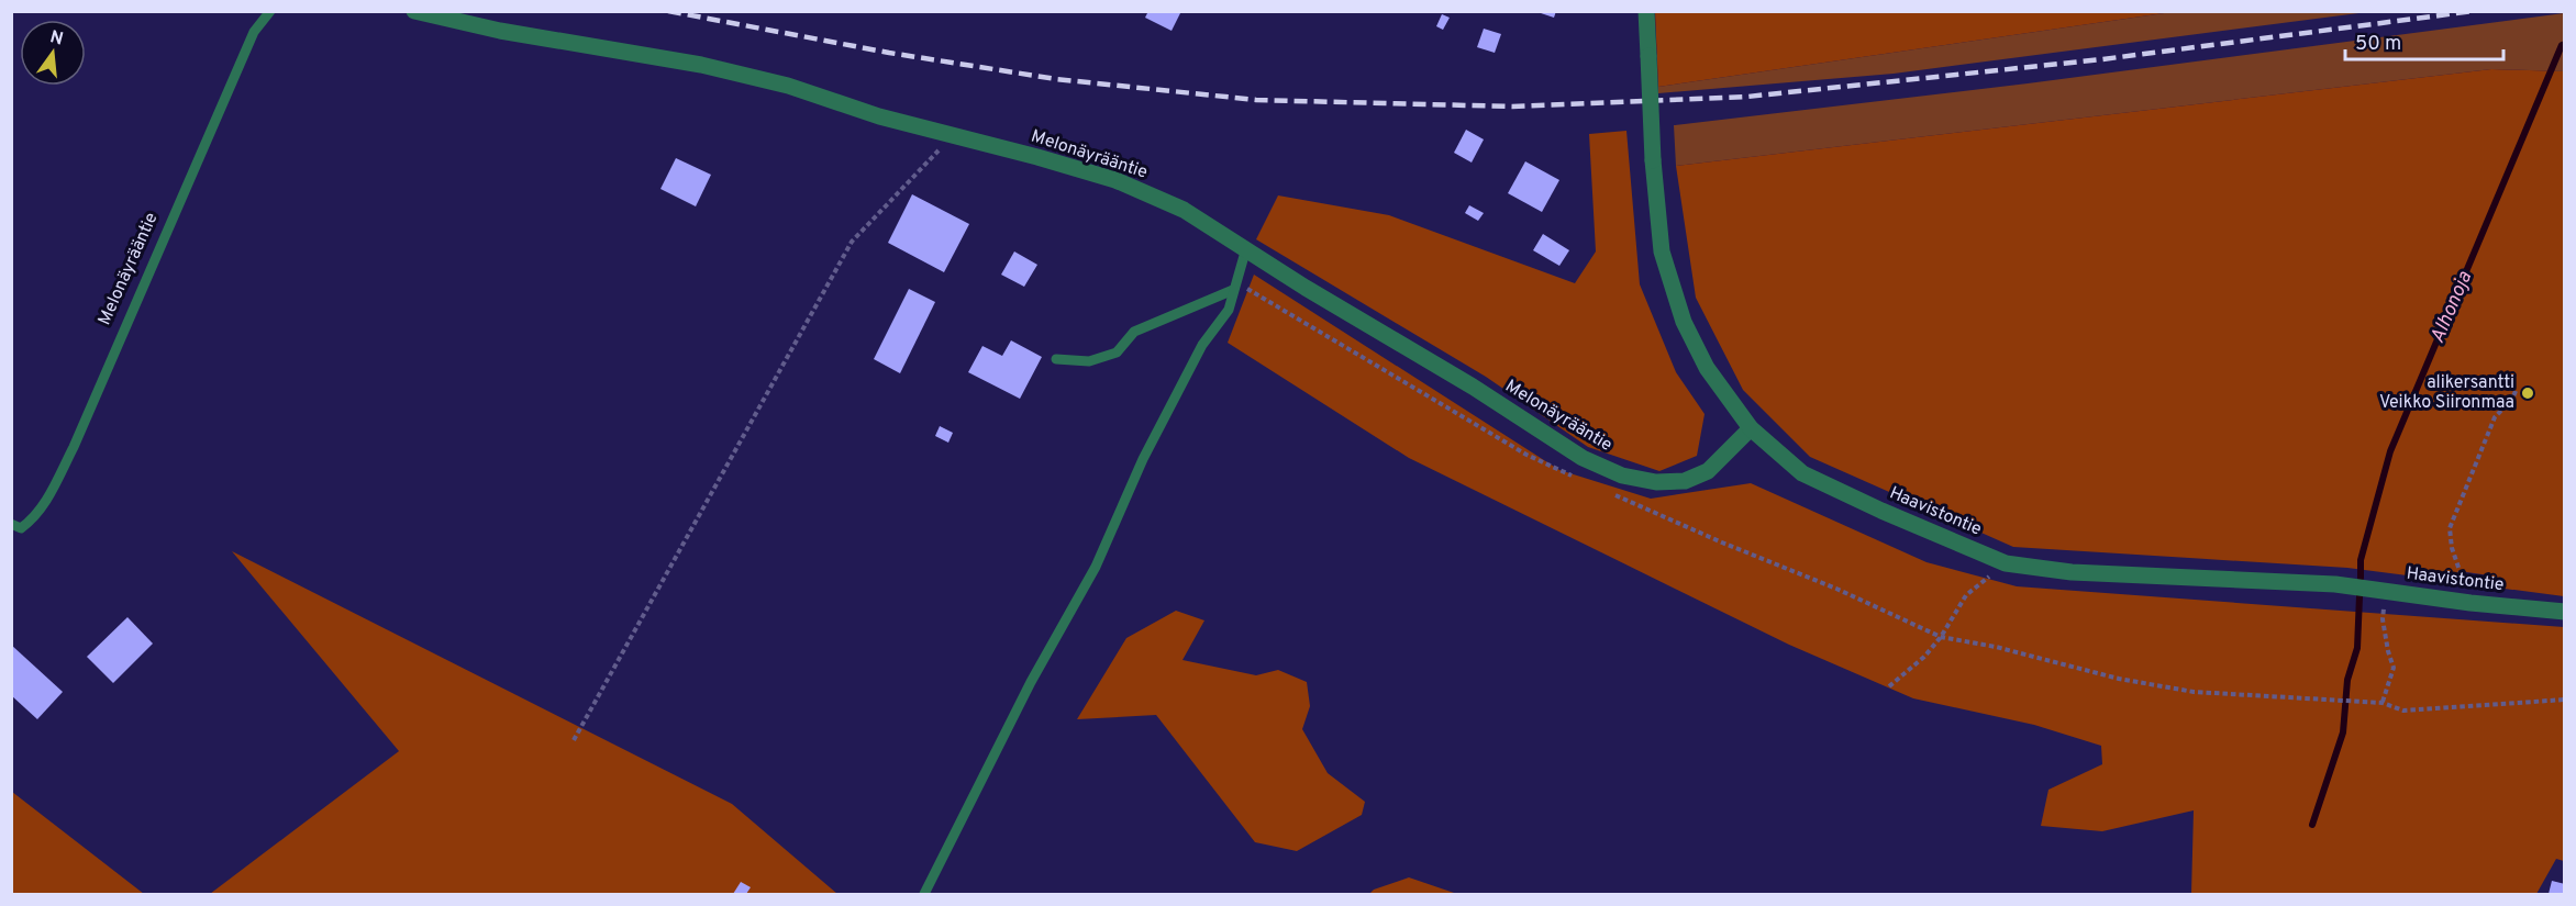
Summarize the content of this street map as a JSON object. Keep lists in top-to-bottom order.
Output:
{
  "streets": {
    "street": ["Melonäyrääntie", "Haavistontie"]
  },
  "crossings": [
    ["Melonäyrääntie", "Haavistontie"]
  ],
  "water": ["Alhonoja"],
  "places": ["alikersantti Veikko Siironmaa"],
  "scale_bar": "50 m",
  "north": "top"
}
